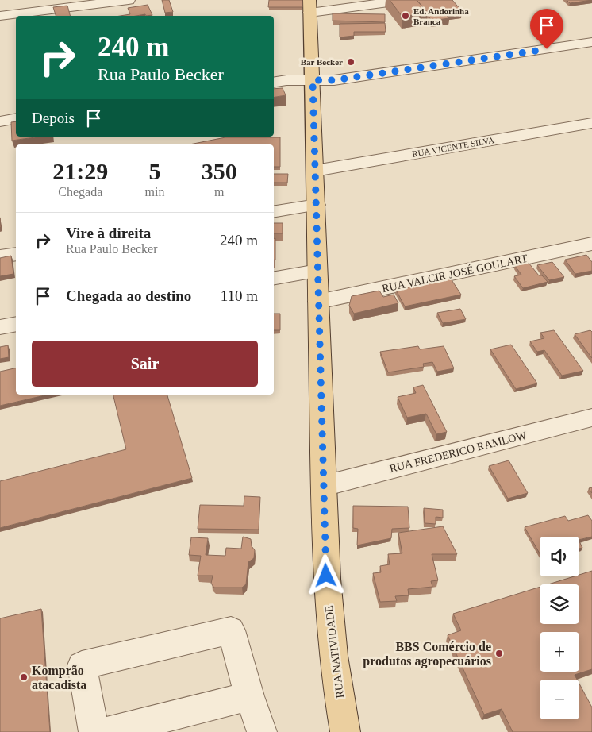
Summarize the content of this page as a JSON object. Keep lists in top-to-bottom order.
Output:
{
  "streets": {
    "main road": ["RUA NATIVIDADE"],
    "street": ["RUA VICENTE SILVA", "RUA VALCIR JOSÉ GOULART", "RUA FREDERICO RAMLOW"]
  },
  "crossings": [
    ["RUA VICENTE SILVA", "RUA NATIVIDADE"],
    ["RUA VALCIR JOSÉ GOULART", "RUA NATIVIDADE"],
    ["RUA FREDERICO RAMLOW", "RUA NATIVIDADE"]
  ],
  "places": [
    "Ed. Andorinha Branca",
    "Bar Becker",
    "BBS Comércio de produtos agropecuários",
    "Komprão atacadista"
  ],
  "page": {
    "turn": ["240 m", "Rua Paulo Becker"],
    "then": "Depois",
    "eta": [
      "21:29",
      "Chegada",
      "5",
      "min",
      "350",
      "m"
    ],
    "list": [
      {
        "name": "Vire à direita",
        "note": "Rua Paulo Becker",
        "value": "240 m"
      },
      {
        "name": "Chegada ao destino",
        "value": "110 m"
      }
    ],
    "buttons": "Sair",
    "map_buttons": ["+", "−"]
  }
}
